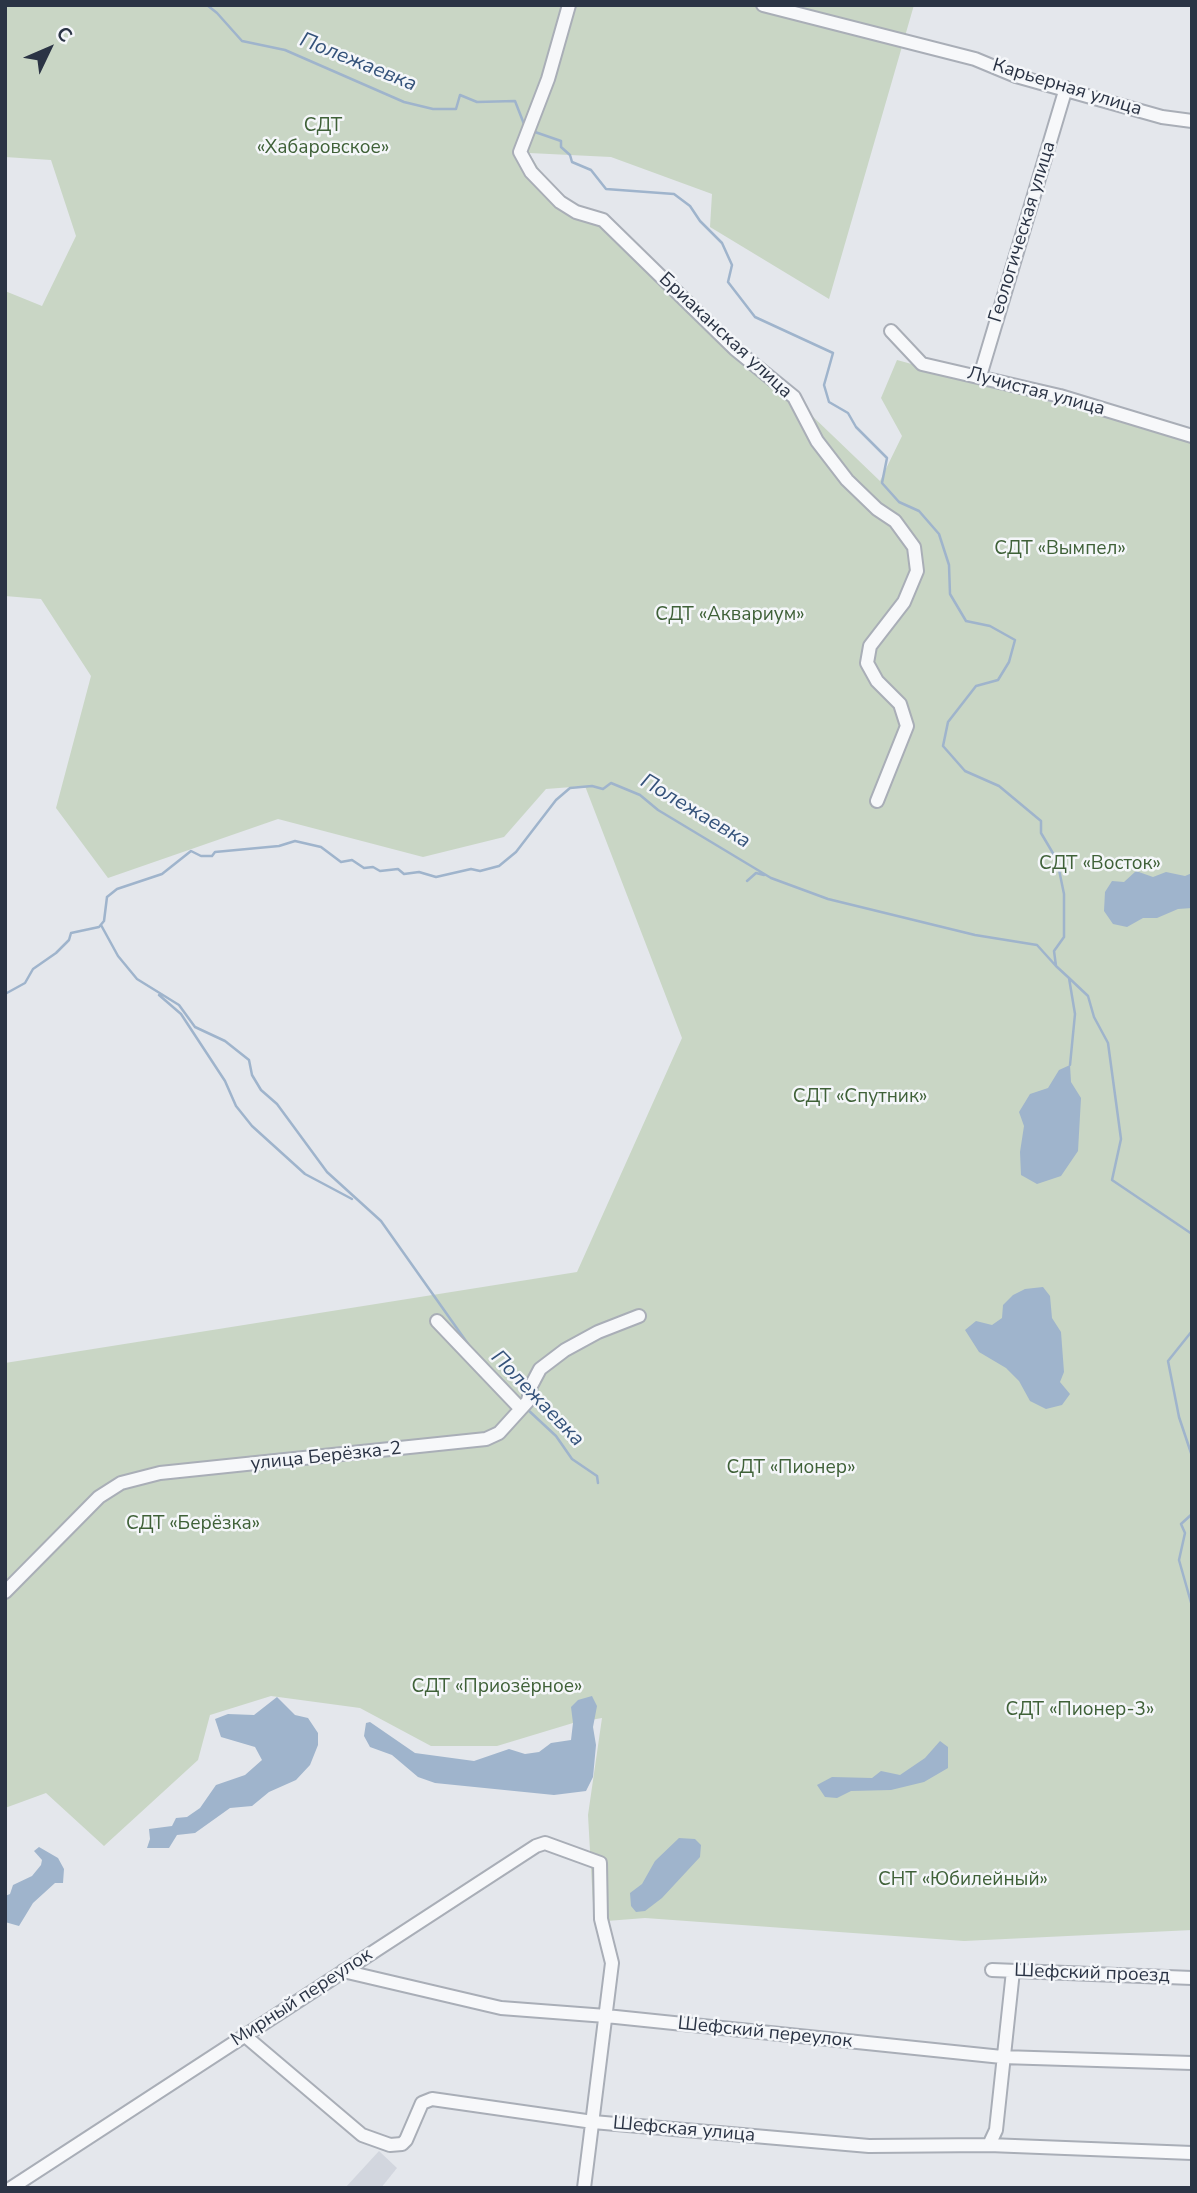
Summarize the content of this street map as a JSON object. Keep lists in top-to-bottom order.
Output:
{
  "streets": {
    "street": [
      "Карьерная улица",
      "Геологическая улица",
      "Бриаканская улица",
      "Лучистая улица",
      "улица Берёзка-2",
      "Шефский проезд",
      "Мирный переулок",
      "Шефский переулок",
      "Шефская улица"
    ]
  },
  "crossings": [
    ["Карьерная улица", "Геологическая улица"],
    ["Геологическая улица", "Лучистая улица"],
    ["Мирный переулок", "Шефский переулок"],
    ["Мирный переулок", "Шефская улица"]
  ],
  "water": ["Полежаевка"],
  "parks": [
    "СДТ «Хабаровское»",
    "СДТ «Вымпел»",
    "СДТ «Аквариум»",
    "СДТ «Восток»",
    "СДТ «Спутник»",
    "СДТ «Пионер»",
    "СДТ «Берёзка»",
    "СДТ «Приозёрное»",
    "СДТ «Пионер-3»",
    "СНТ «Юбилейный»"
  ],
  "north": "top right"
}
